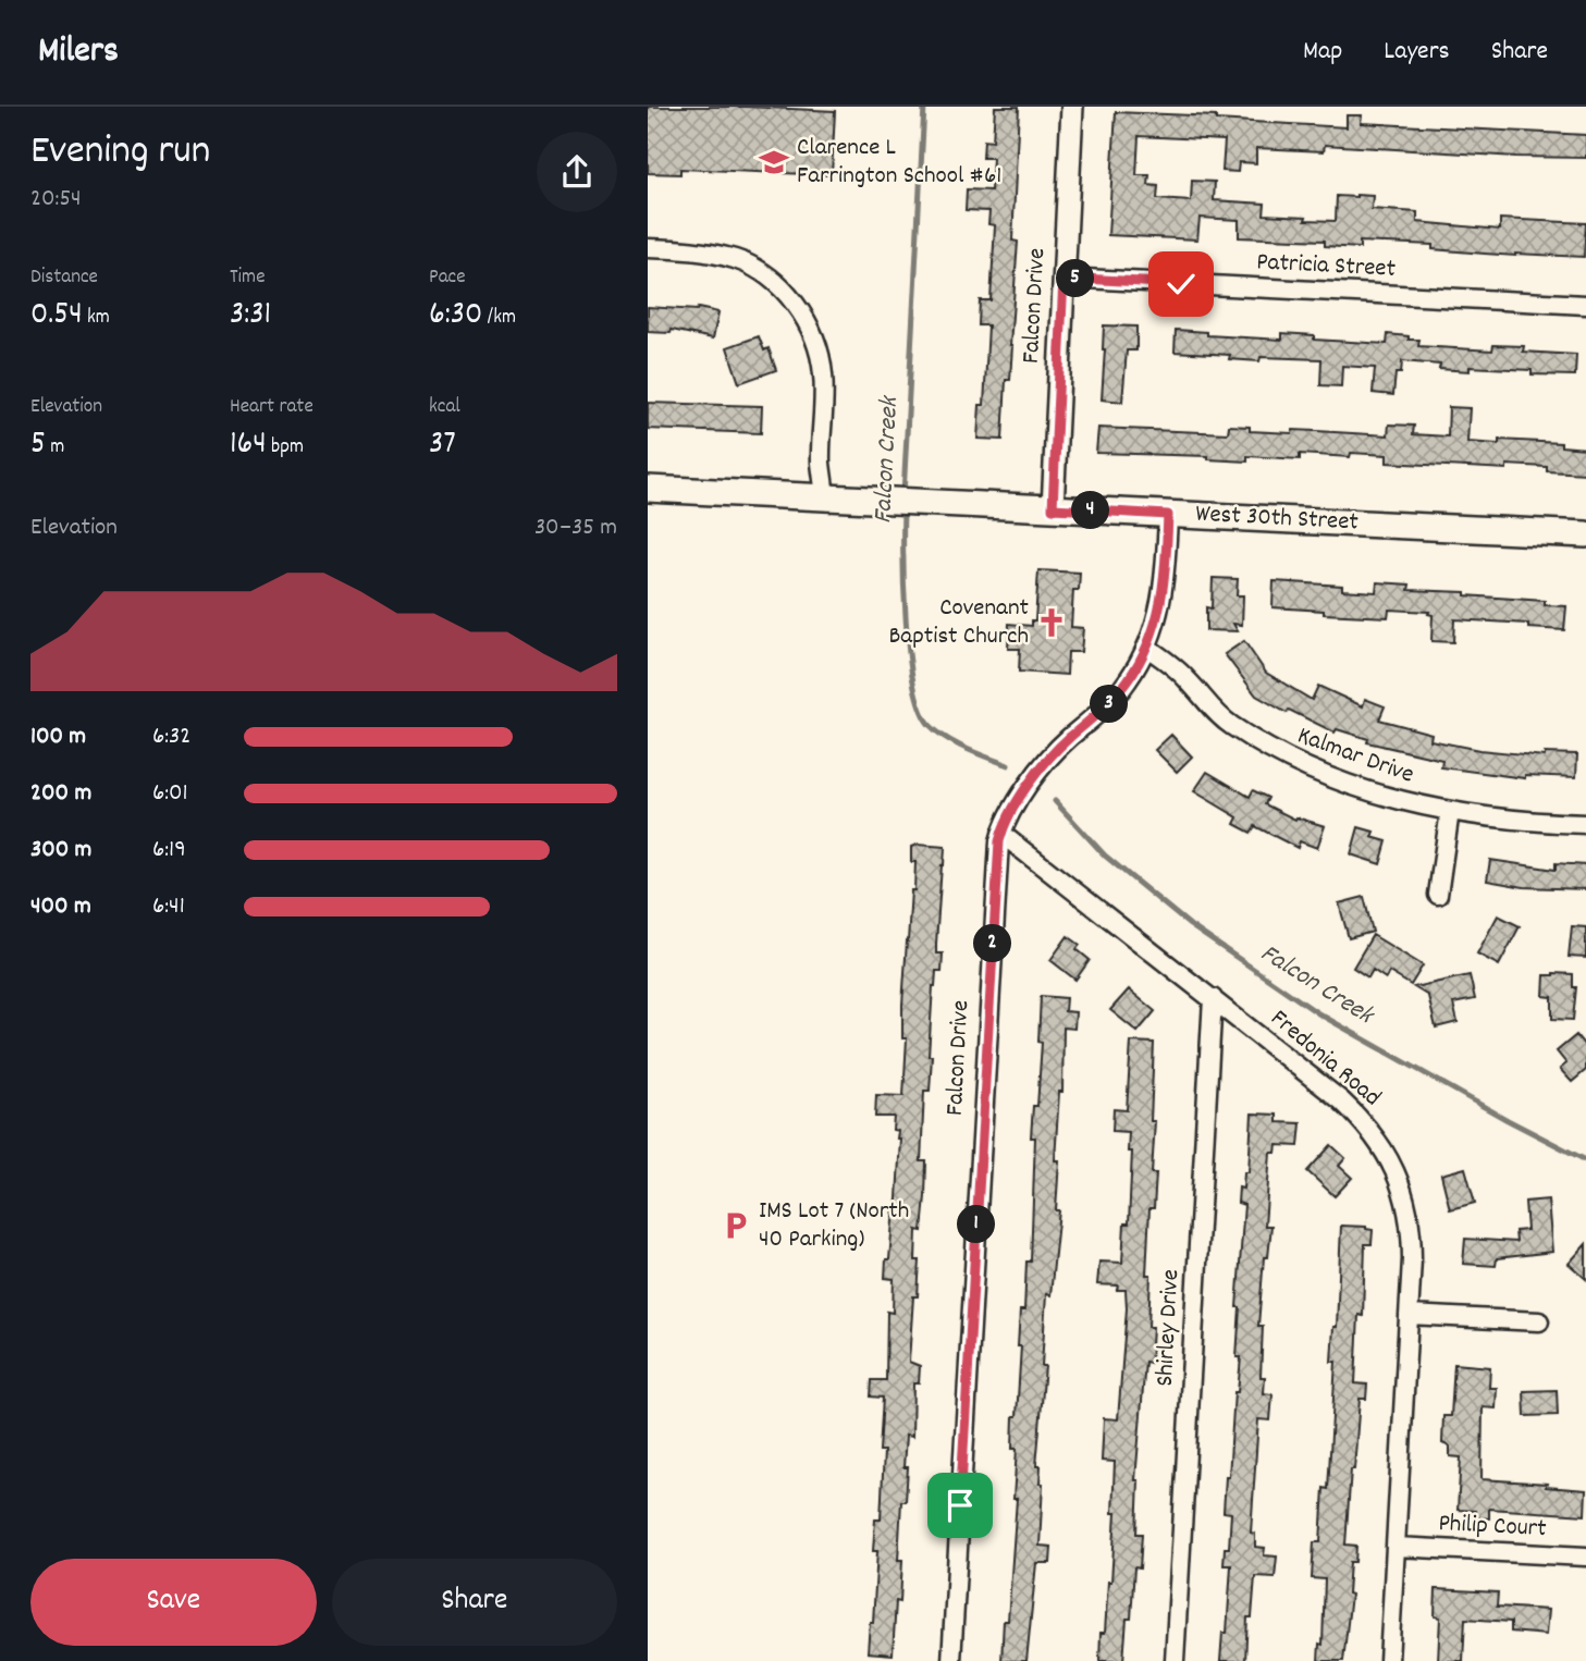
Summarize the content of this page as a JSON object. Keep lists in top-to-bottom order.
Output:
{
  "streets": {
    "main road": ["West 30th Street"],
    "street": [
      "Patricia Street",
      "Falcon Drive",
      "Kalmar Drive",
      "Fredonia Road",
      "Shirley Drive",
      "Philip Court"
    ]
  },
  "crossings": [
    ["Patricia Street", "Falcon Drive"],
    ["Falcon Drive", "West 30th Street"],
    ["Falcon Drive", "Kalmar Drive"],
    ["Falcon Drive", "Fredonia Road"],
    ["Fredonia Road", "Shirley Drive"],
    ["Fredonia Road", "Philip Court"]
  ],
  "water": ["Falcon Creek"],
  "places": {
    "school or university": ["Clarence L Farrington School #61"],
    "church": ["Covenant Baptist Church"],
    "parking": ["IMS Lot 7 (North 40 Parking)"]
  },
  "page": {
    "header": "Milers",
    "nav": ["Map", "Layers", "Share"],
    "heading": ["Evening run", "20:54"],
    "stats": [
      ["Distance", "0.54 km"],
      ["Time", "3:31"],
      ["Pace", "6:30 /km"],
      ["Elevation", "5 m"],
      ["Heart rate", "164 bpm"],
      ["kcal", "37"]
    ],
    "pins": [
      "5",
      "4",
      "3",
      "2",
      "1"
    ],
    "chart": ["Elevation", "30–35 m"],
    "list": [
      {
        "name": "100 m",
        "note": "6:32"
      },
      {
        "name": "200 m",
        "note": "6:01"
      },
      {
        "name": "300 m",
        "note": "6:19"
      },
      {
        "name": "400 m",
        "note": "6:41"
      }
    ],
    "buttons": ["Save", "Share"]
  }
}
